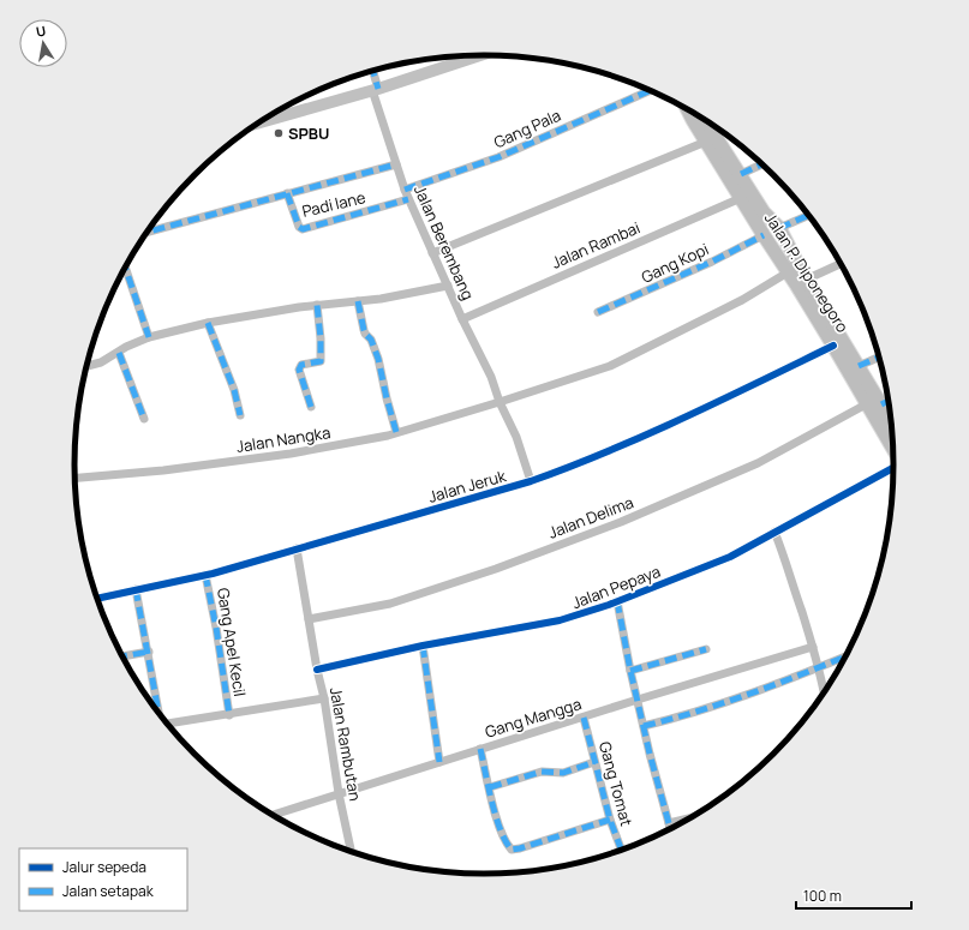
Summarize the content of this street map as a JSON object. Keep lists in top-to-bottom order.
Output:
{
  "streets": {
    "main road": ["Jalan P. Diponegoro"],
    "street": [
      "Gang Pala",
      "Padi lane",
      "Jalan Berembang",
      "Jalan Rambai",
      "Gang Kopi",
      "Jalan Nangka",
      "Jalan Jeruk",
      "Jalan Delima",
      "Jalan Pepaya",
      "Gang Apel Kecil",
      "Gang Mangga",
      "Jalan Rambutan",
      "Gang Tomat"
    ]
  },
  "crossings": [
    ["Gang Pala", "Jalan Berembang"],
    ["Padi lane", "Jalan Berembang"],
    ["Jalan Berembang", "Jalan Rambai"],
    ["Jalan Berembang", "Jalan Nangka"],
    ["Jalan Berembang", "Jalan Jeruk"],
    ["Jalan Rambai", "Jalan P. Diponegoro"],
    ["Gang Kopi", "Jalan P. Diponegoro"],
    ["Jalan P. Diponegoro", "Jalan Nangka"],
    ["Jalan P. Diponegoro", "Jalan Jeruk"],
    ["Jalan P. Diponegoro", "Jalan Delima"],
    ["Jalan Jeruk", "Gang Apel Kecil"],
    ["Jalan Jeruk", "Jalan Rambutan"],
    ["Jalan Delima", "Jalan Rambutan"],
    ["Jalan Pepaya", "Jalan Rambutan"],
    ["Gang Mangga", "Jalan Rambutan"],
    ["Gang Mangga", "Gang Tomat"]
  ],
  "places": ["SPBU"],
  "legend": ["Jalur sepeda", "Jalan setapak"],
  "scale_bar": "100 m",
  "north": "top"
}
